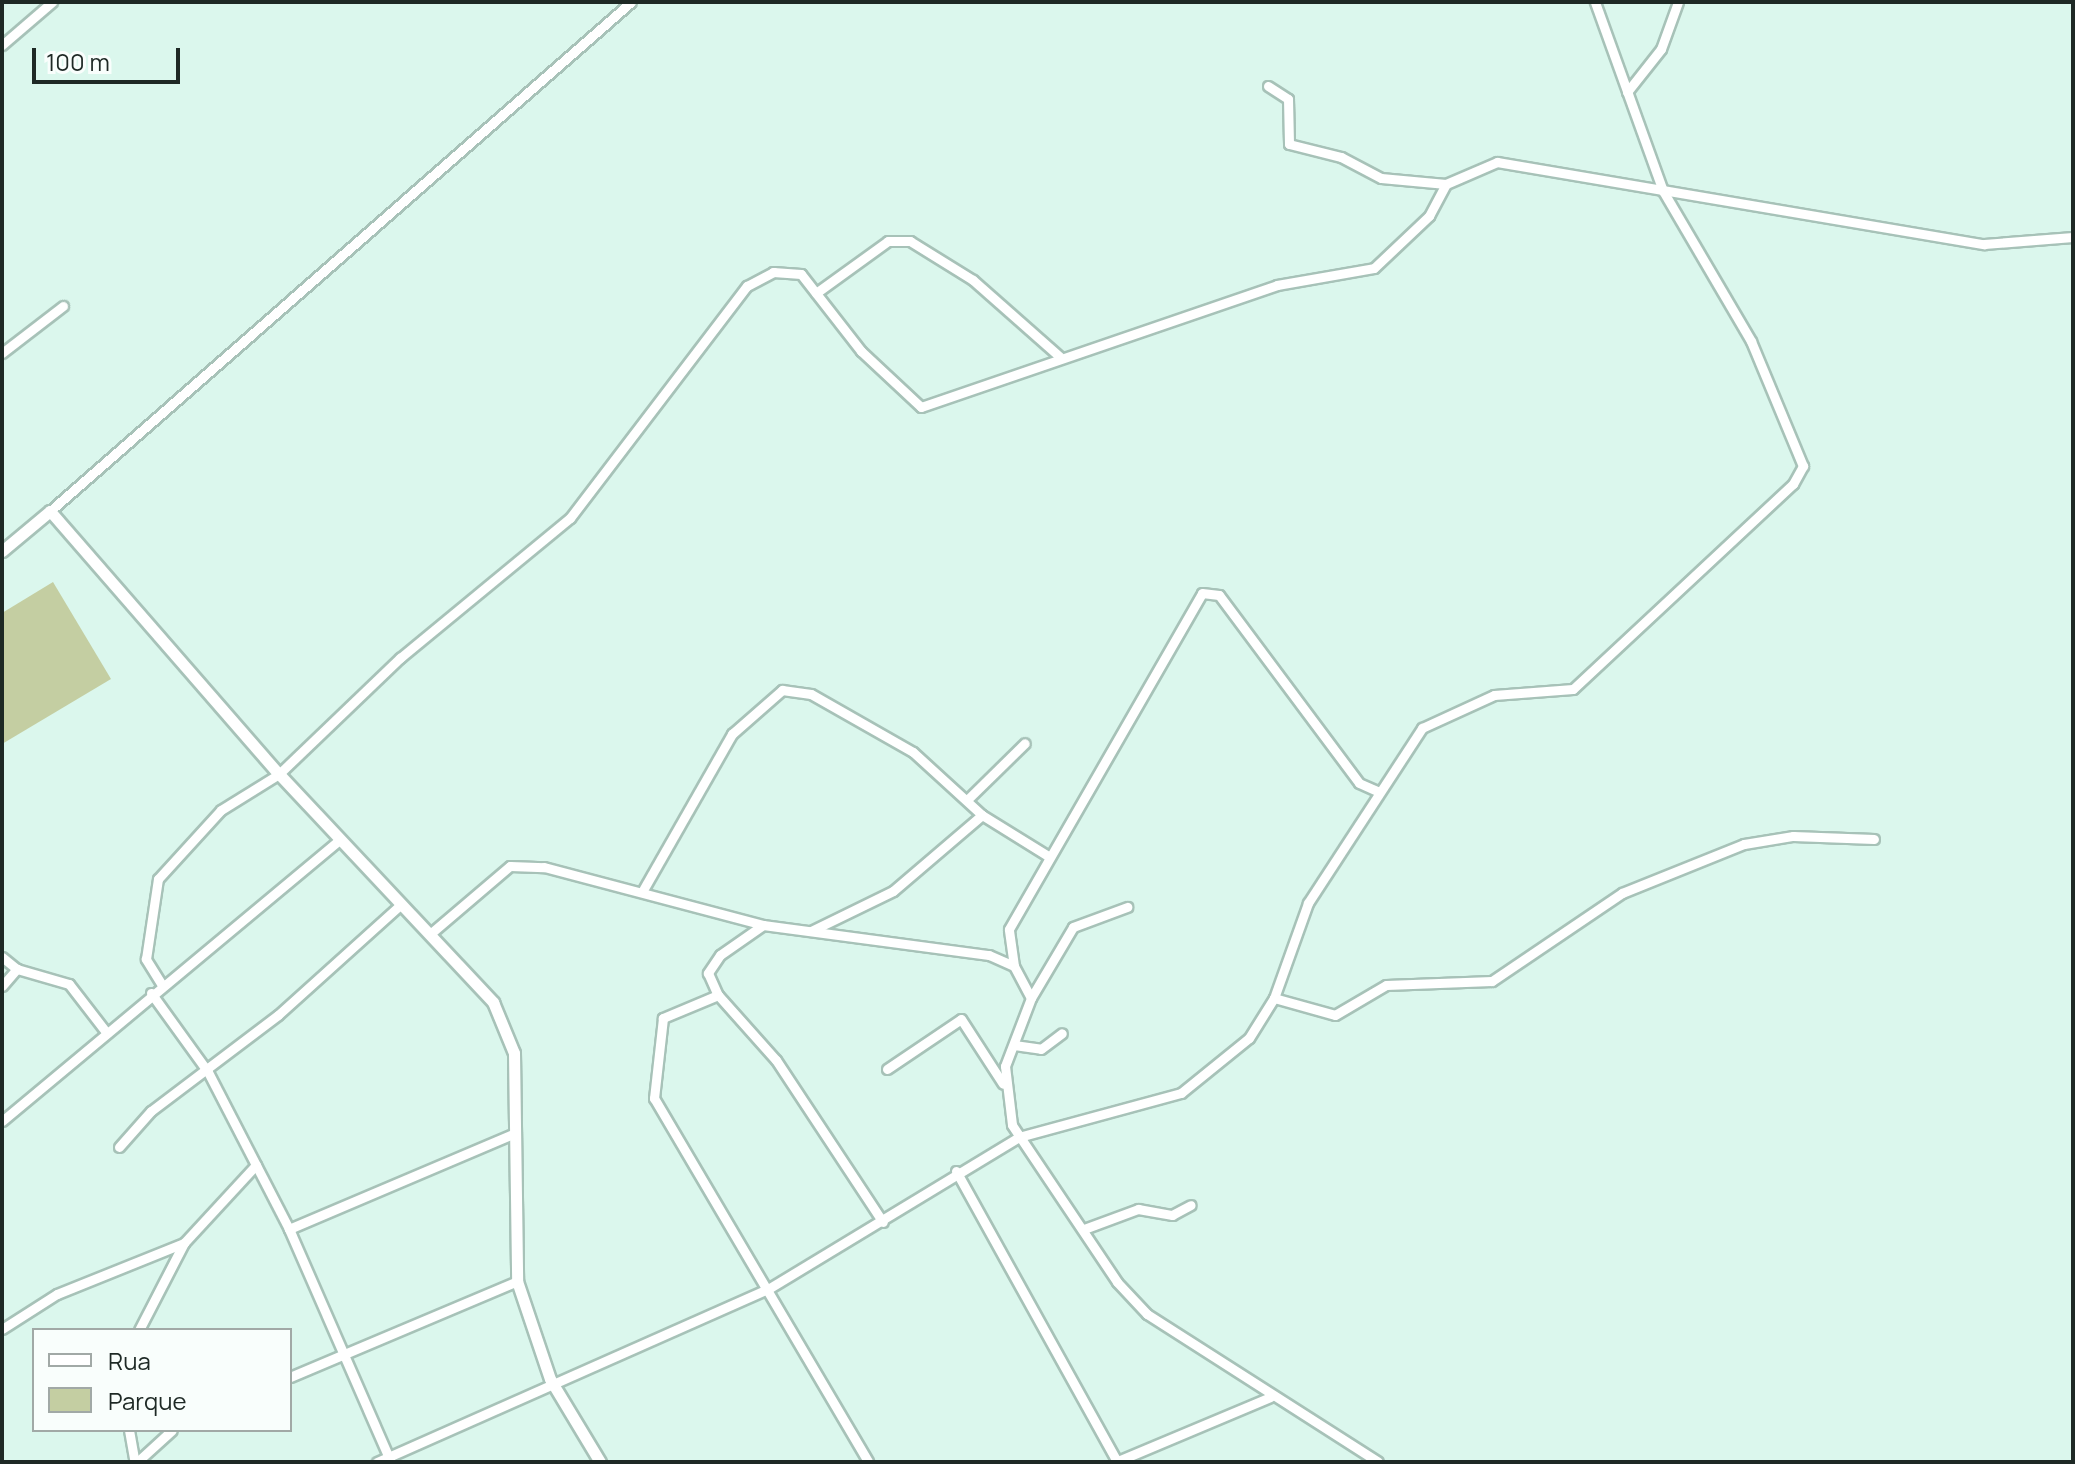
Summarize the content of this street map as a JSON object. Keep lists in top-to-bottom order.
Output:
{
  "legend": ["Rua", "Parque"],
  "scale_bar": "100 m"
}
